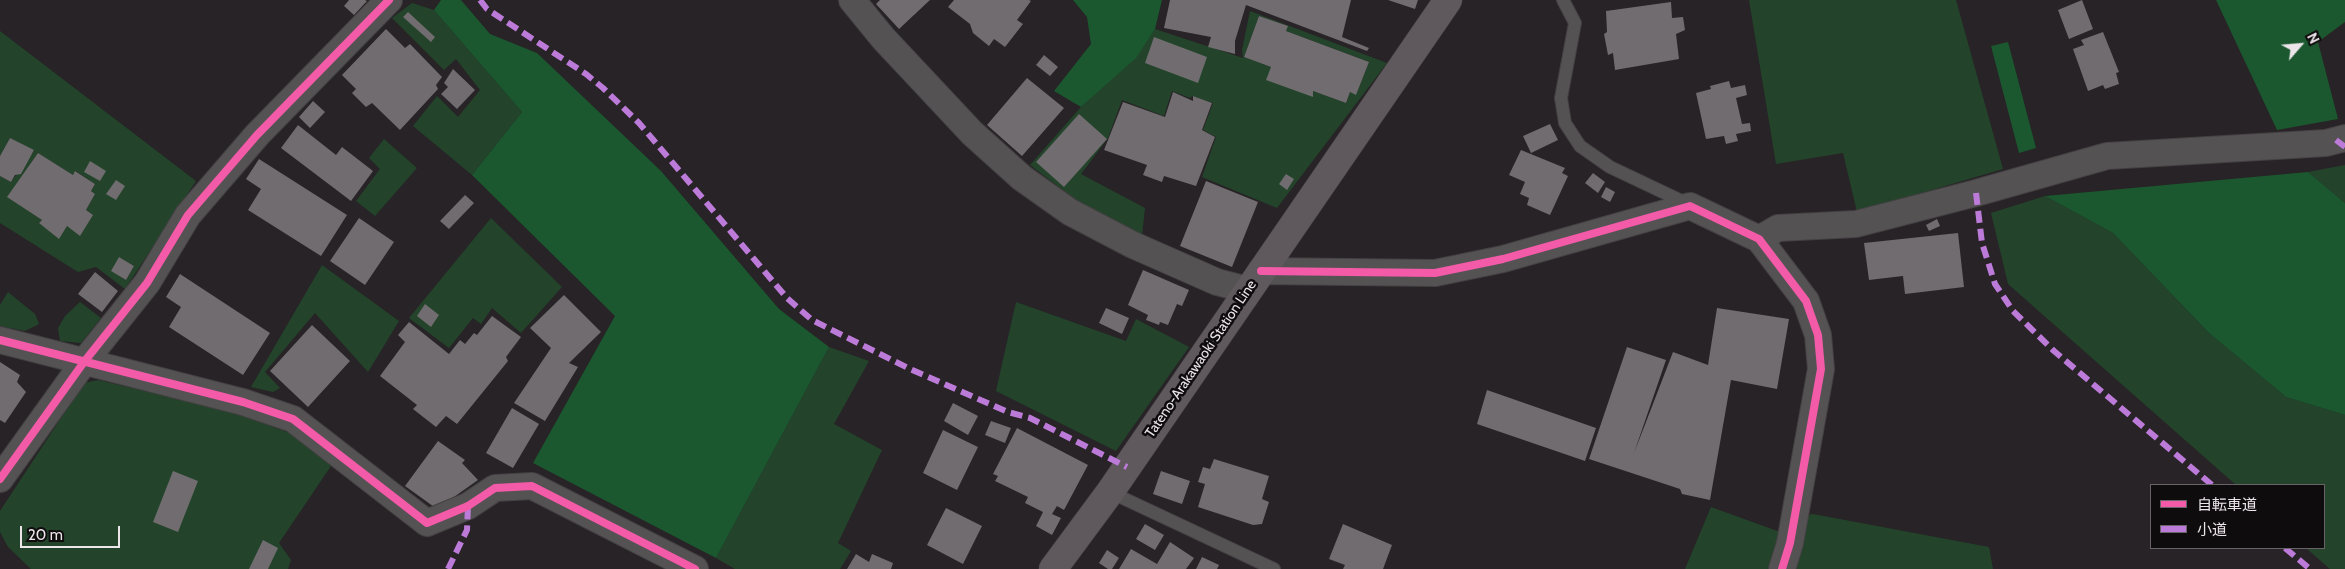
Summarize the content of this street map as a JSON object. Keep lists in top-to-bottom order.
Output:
{
  "streets": {
    "main road": ["Tateno-Arakawaoki Station Line"]
  },
  "legend": ["自転車道", "小道"],
  "scale_bar": "20 m",
  "north": "top right"
}
